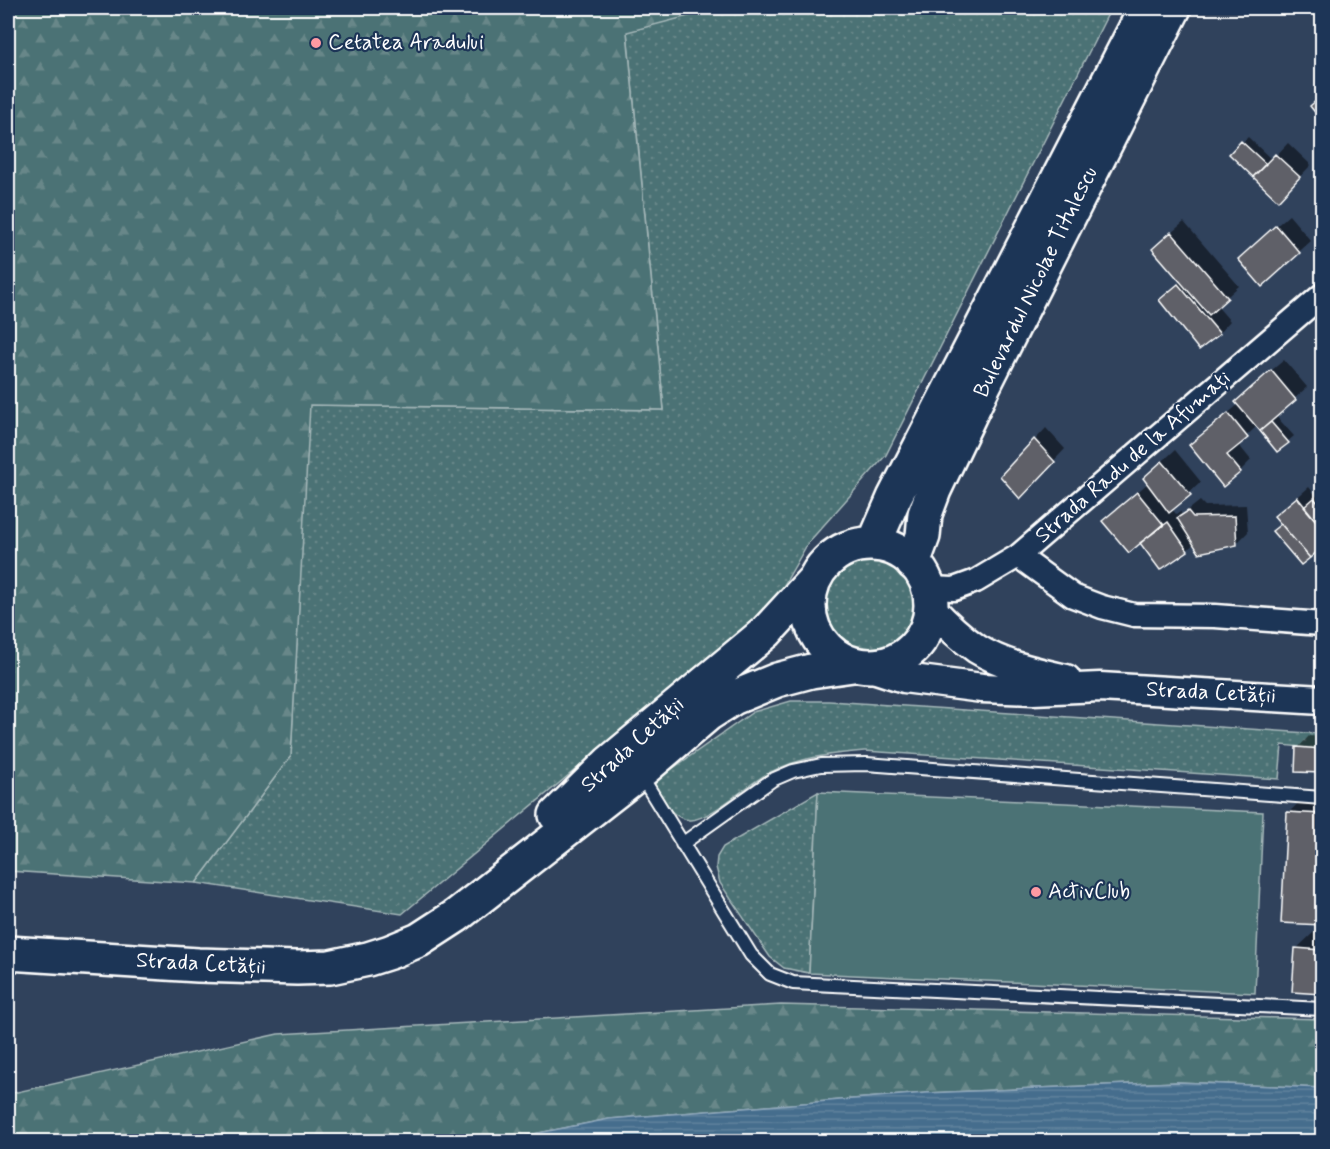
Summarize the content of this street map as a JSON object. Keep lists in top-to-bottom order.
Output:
{
  "streets": {
    "main road": ["Bulevardul Nicolae Titulescu", "Strada Cetății"],
    "street": ["Strada Radu de la Afumați"]
  },
  "crossings": [
    ["Bulevardul Nicolae Titulescu", "Strada Radu de la Afumați"],
    ["Bulevardul Nicolae Titulescu", "Strada Cetății"],
    ["Strada Radu de la Afumați", "Strada Cetății"]
  ],
  "places": ["Cetatea Aradului", "ActivClub"]
}
